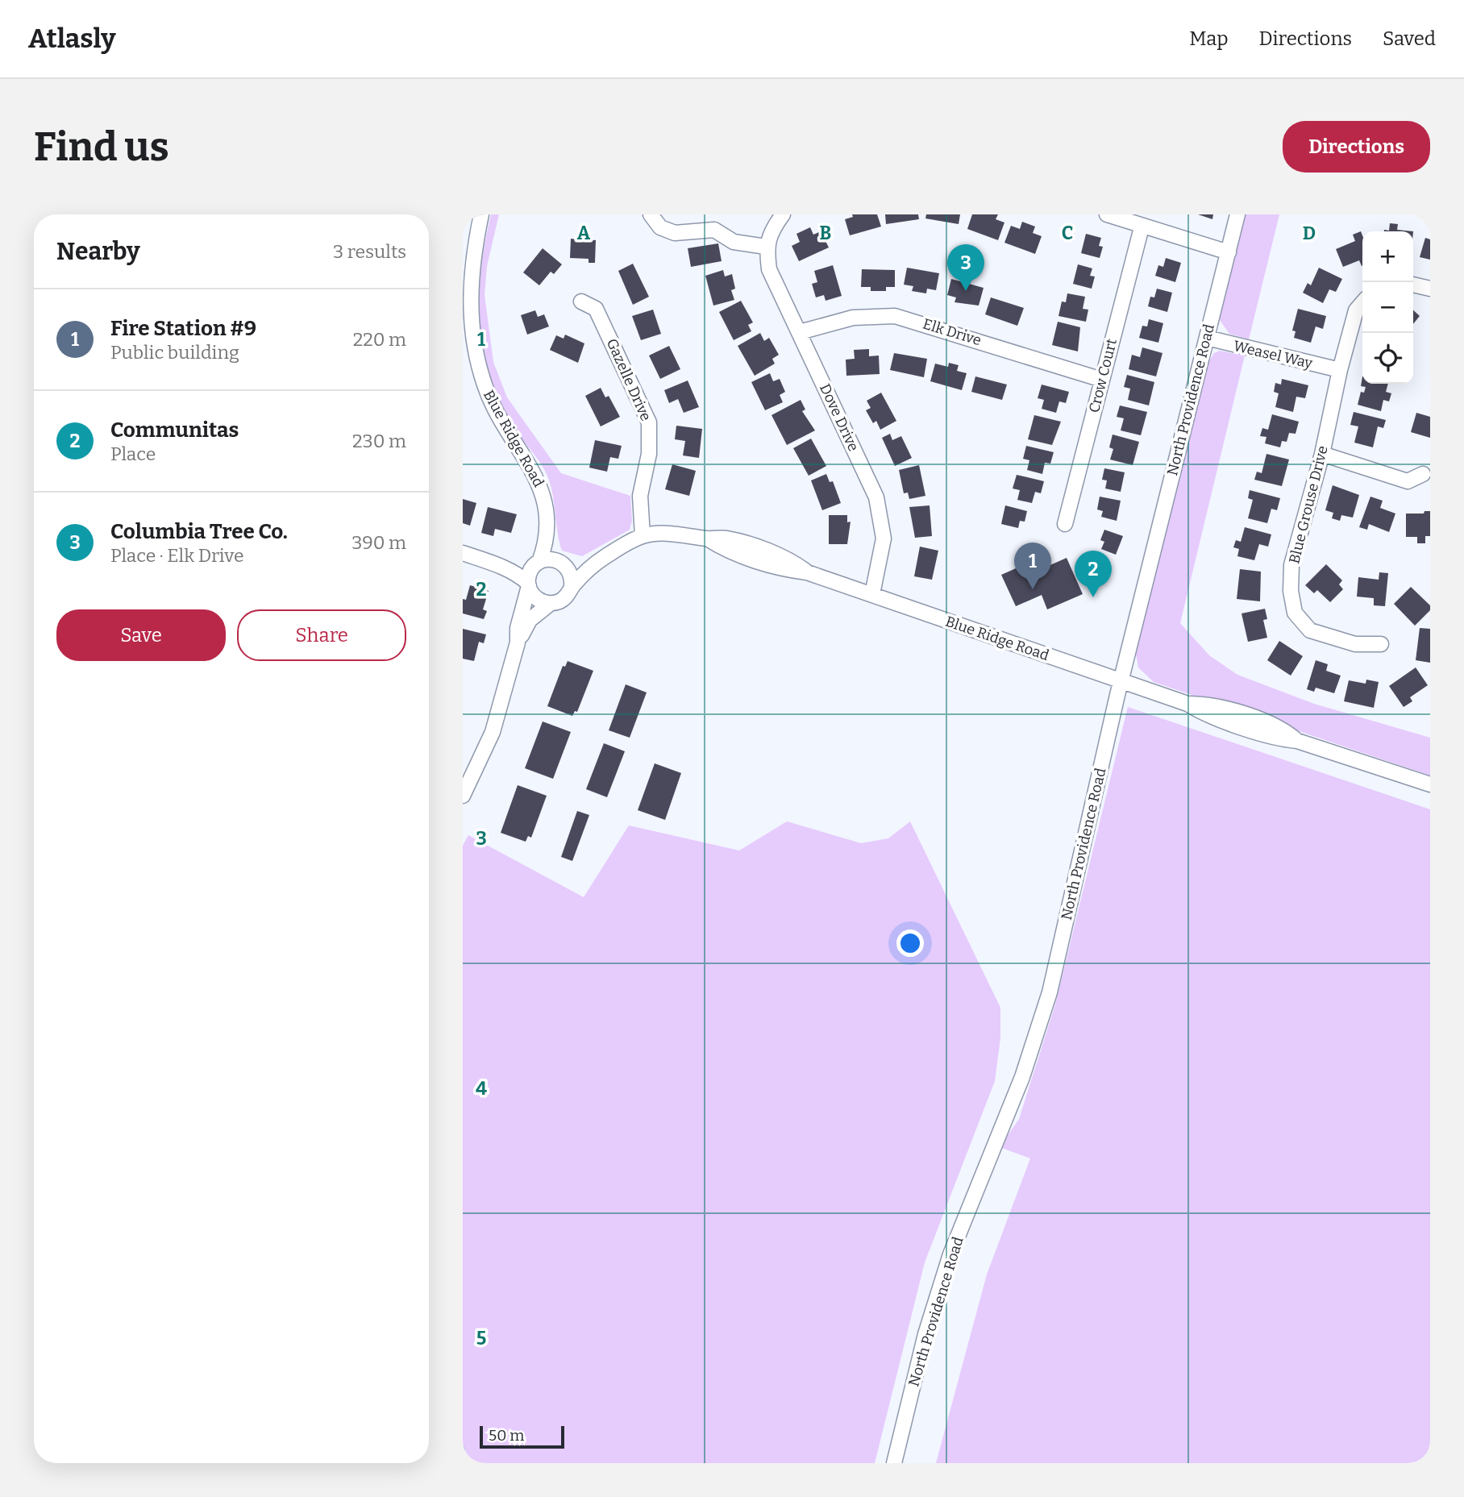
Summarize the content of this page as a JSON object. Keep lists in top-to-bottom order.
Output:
{
  "streets": {
    "street": [
      "Elk Drive",
      "Weasel Way",
      "Crow Court",
      "Gazelle Drive",
      "North Providence Road",
      "Dove Drive",
      "Blue Ridge Road",
      "Blue Grouse Drive"
    ]
  },
  "crossings": [
    ["Elk Drive", "Crow Court"],
    ["Elk Drive", "Dove Drive"],
    ["Weasel Way", "North Providence Road"],
    ["Weasel Way", "Blue Grouse Drive"],
    ["Gazelle Drive", "Blue Ridge Road"],
    ["North Providence Road", "Blue Ridge Road"],
    ["Dove Drive", "Blue Ridge Road"]
  ],
  "scale_bar": "50 m",
  "page": {
    "header": "Atlasly",
    "nav": ["Map", "Directions", "Saved"],
    "buttons": [
      "Directions",
      ["Save", "Share"]
    ],
    "title": "Find us",
    "heading": ["Nearby", "3 results"],
    "map_buttons": ["+", "−"],
    "pins": ["3", "1", "2"],
    "list": [
      {
        "mark": "1",
        "name": "Fire Station #9",
        "note": "Public building",
        "value": "220 m"
      },
      {
        "mark": "2",
        "name": "Communitas",
        "note": "Place",
        "value": "230 m"
      },
      {
        "mark": "3",
        "name": "Columbia Tree Co.",
        "note": "Place · Elk Drive",
        "value": "390 m"
      }
    ],
    "scale": "50 m"
  },
  "grid": {
    "columns": [
      "A",
      "B",
      "C",
      "D"
    ],
    "rows": [
      "1",
      "2",
      "3",
      "4",
      "5"
    ]
  }
}
